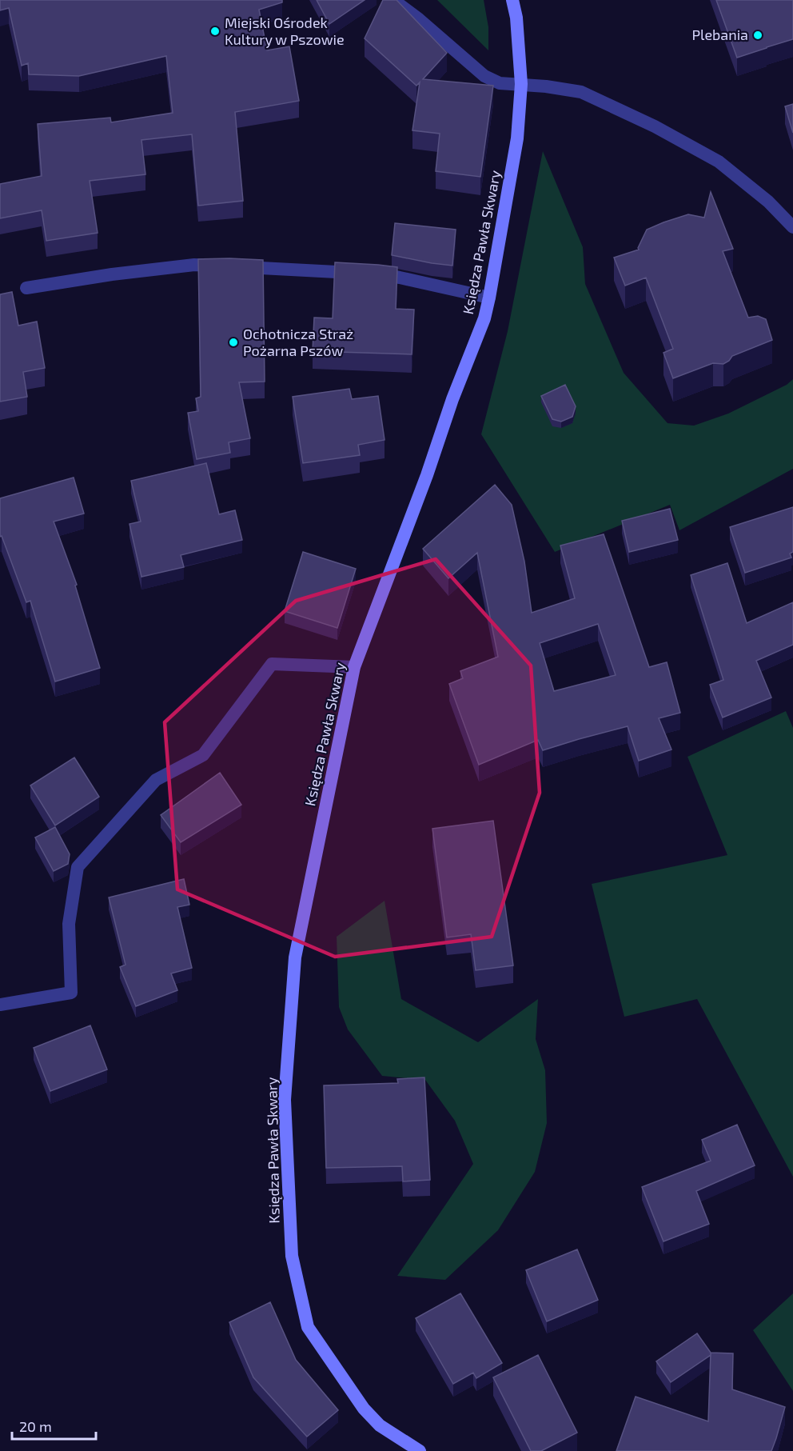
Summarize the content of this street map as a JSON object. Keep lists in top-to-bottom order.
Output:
{
  "streets": {
    "main road": ["Księdza Pawła Skwary"]
  },
  "places": ["Miejski Ośrodek Kultury w Pszowie", "Plebania", "Ochotnicza Straż Pożarna Pszów"],
  "scale_bar": "20 m"
}
